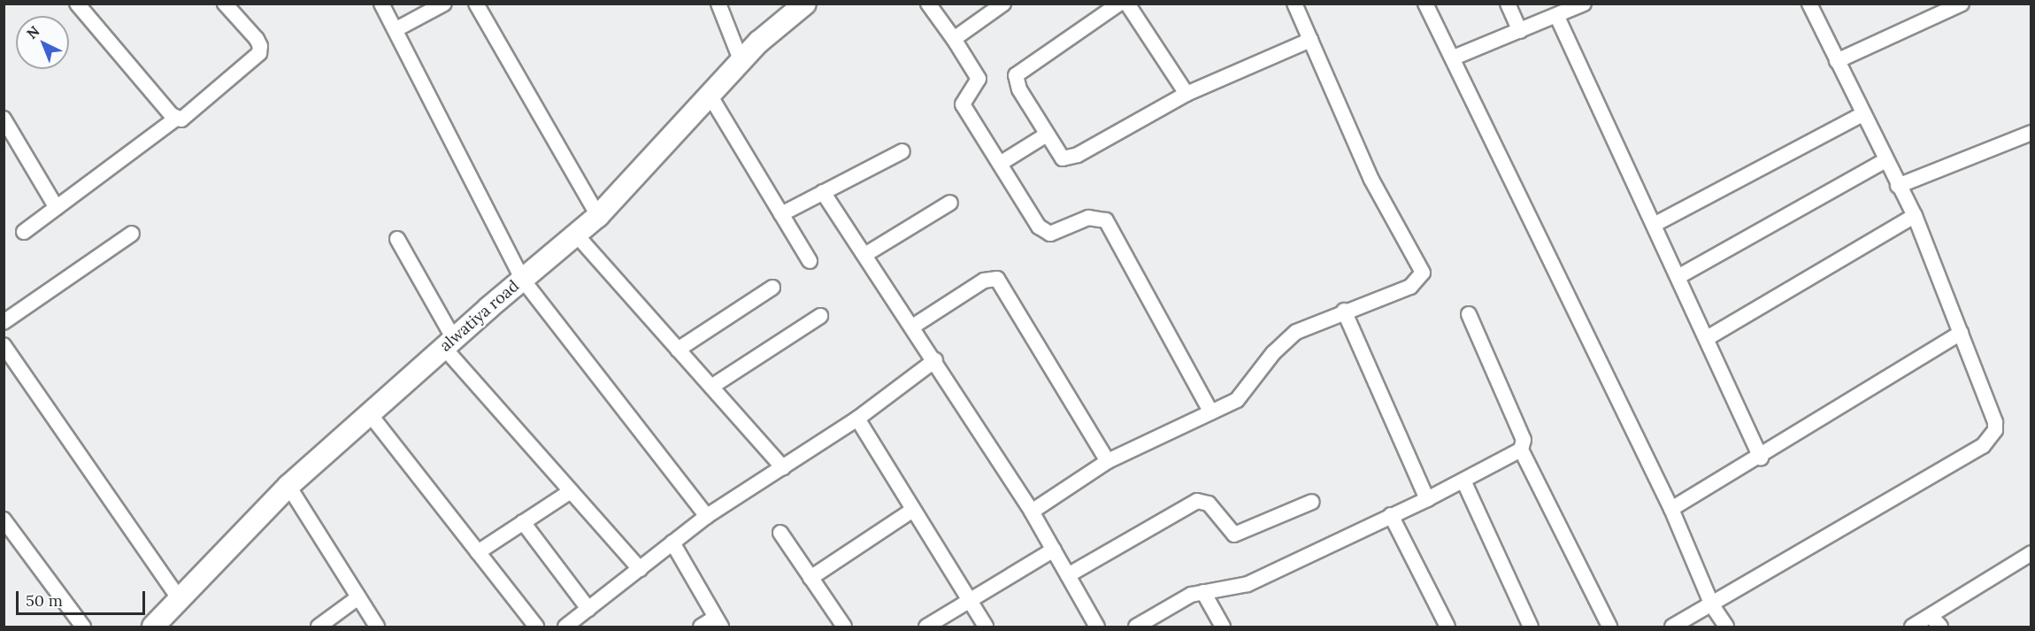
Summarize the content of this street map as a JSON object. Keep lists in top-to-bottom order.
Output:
{
  "streets": {
    "street": ["alwatiya road"]
  },
  "scale_bar": "50 m",
  "north": "top left"
}
